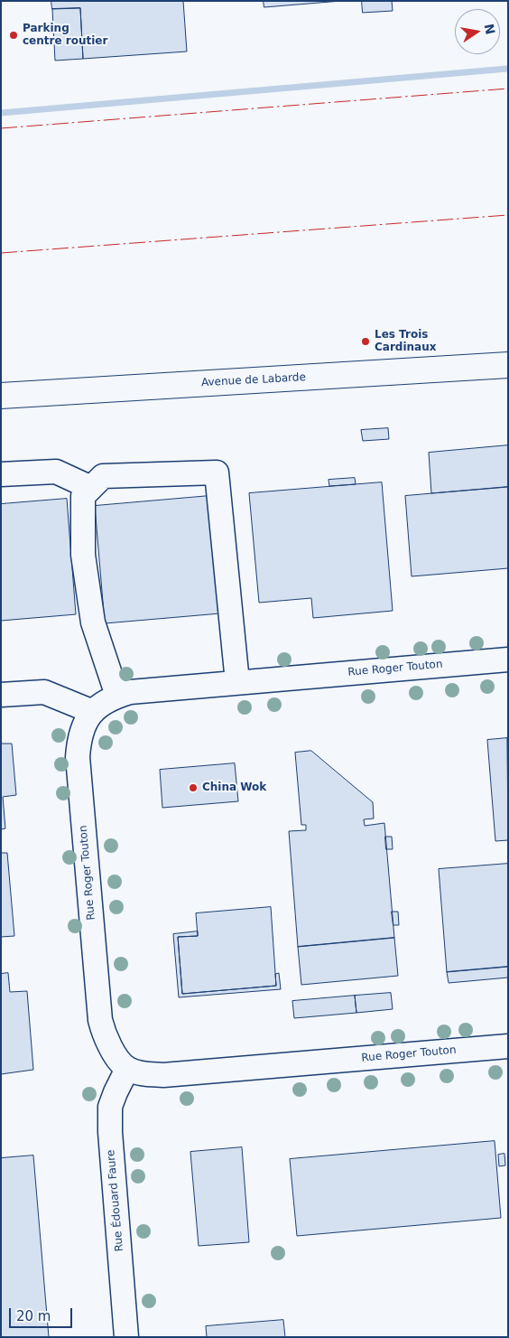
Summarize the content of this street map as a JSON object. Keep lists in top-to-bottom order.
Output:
{
  "streets": {
    "main road": ["Avenue de Labarde"],
    "street": ["Rue Roger Touton", "Rue Édouard Faure"]
  },
  "crossings": [
    ["Rue Roger Touton", "Rue Édouard Faure"]
  ],
  "places": ["Parking centre routier", "Les Trois Cardinaux", "China Wok"],
  "scale_bar": "20 m",
  "north": "right"
}
